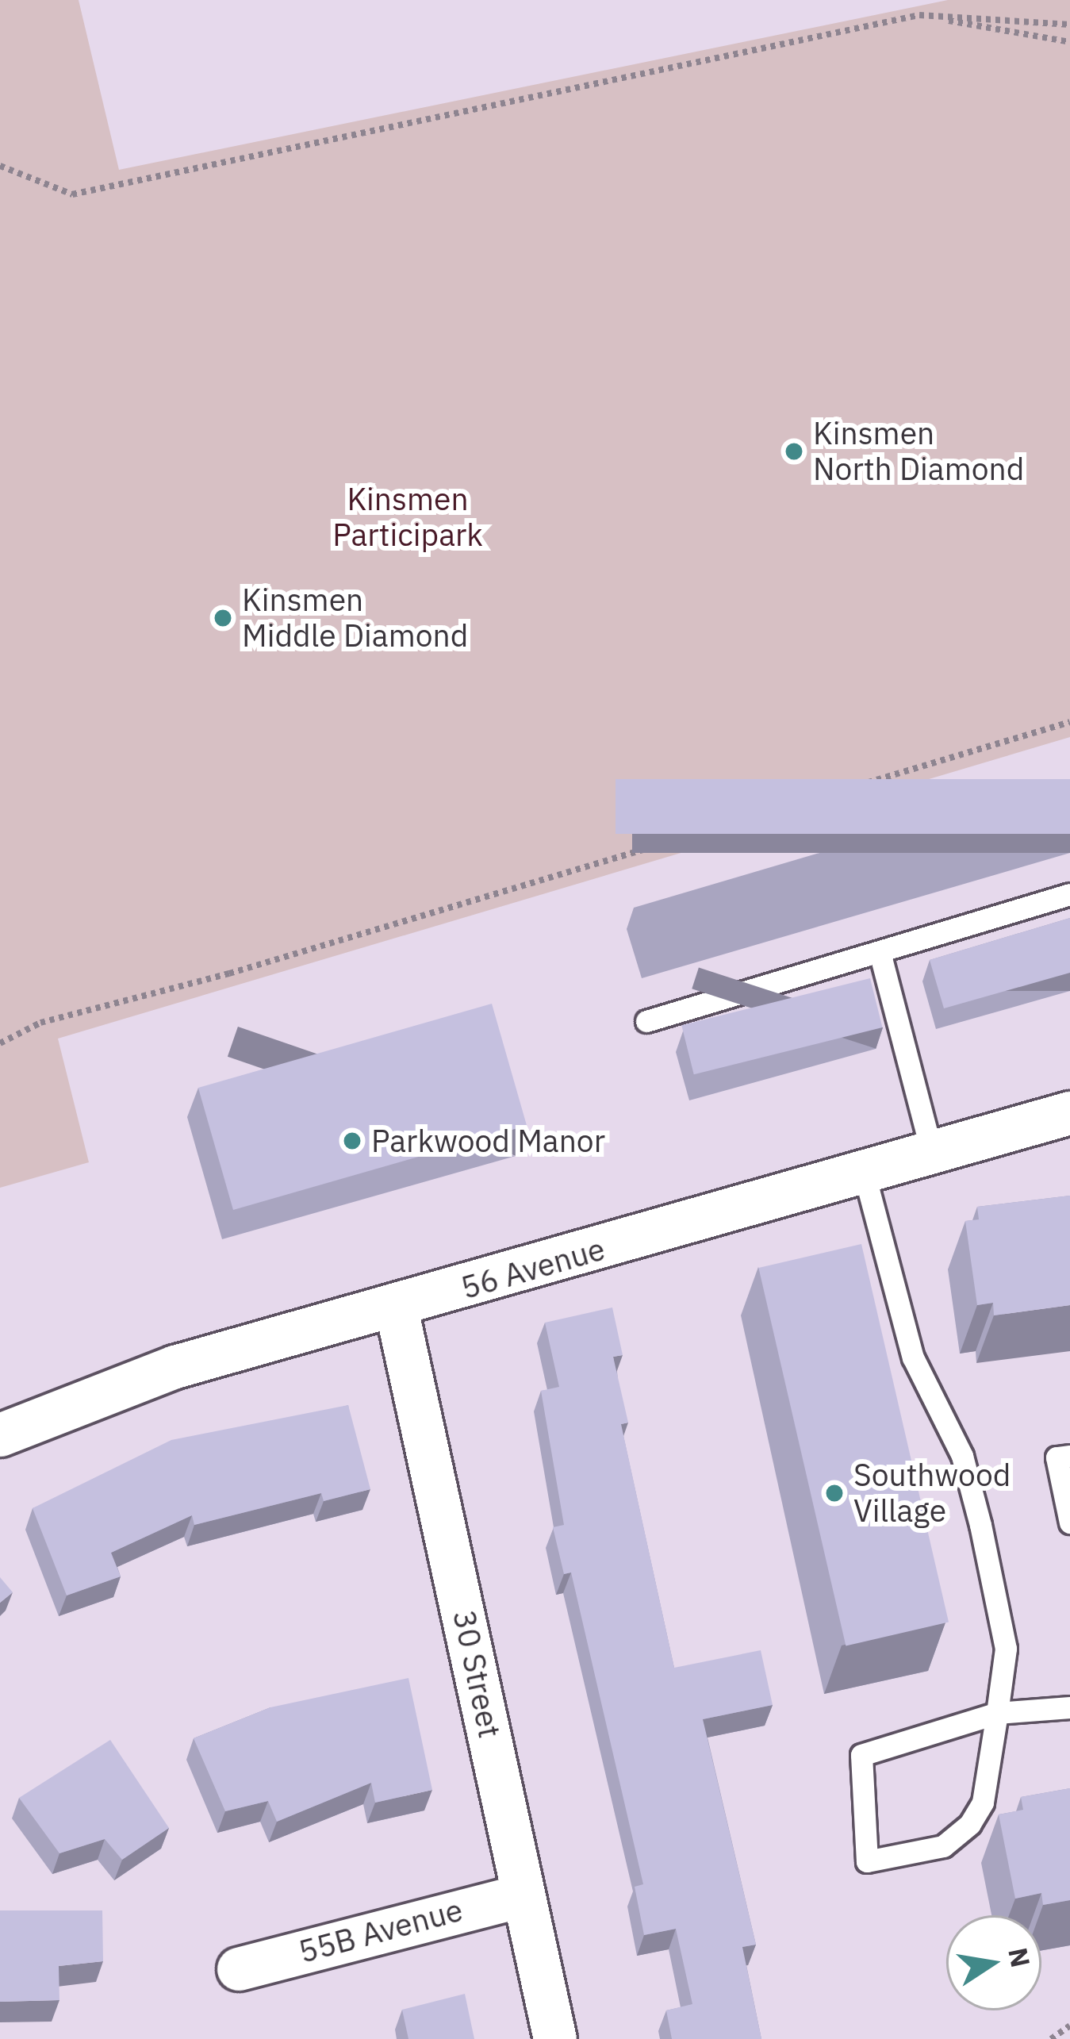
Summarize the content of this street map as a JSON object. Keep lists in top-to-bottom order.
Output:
{
  "streets": {
    "street": ["56 Avenue", "30 Street", "55B Avenue"]
  },
  "crossings": [
    ["56 Avenue", "30 Street"],
    ["30 Street", "55B Avenue"]
  ],
  "parks": ["Kinsmen Participark"],
  "places": [
    "Kinsmen North Diamond",
    "Kinsmen Middle Diamond",
    "Parkwood Manor",
    "Southwood Village"
  ],
  "north": "right"
}
